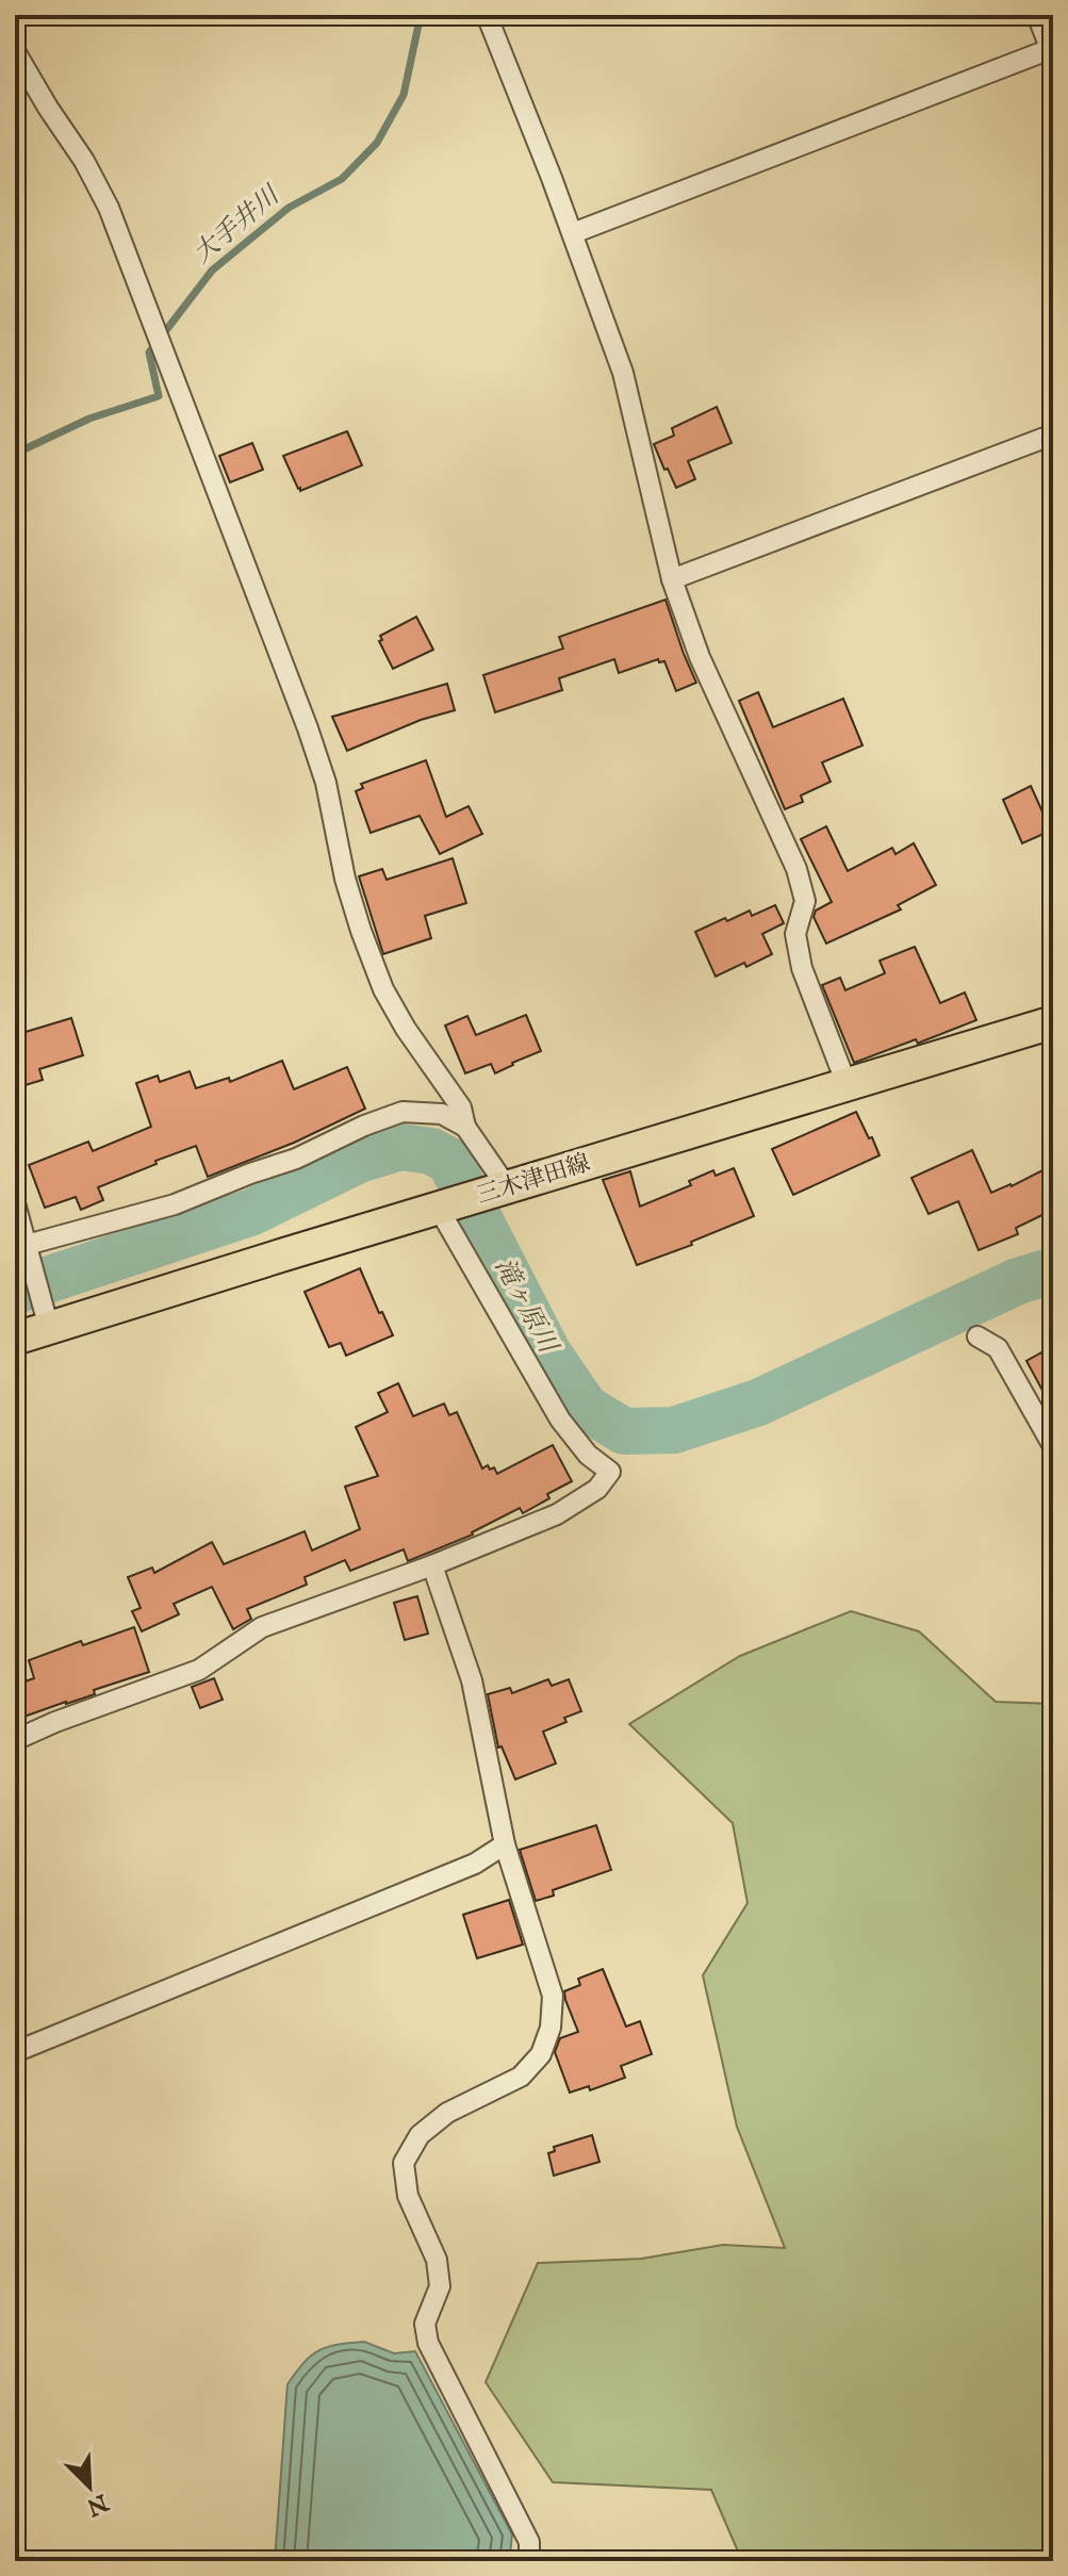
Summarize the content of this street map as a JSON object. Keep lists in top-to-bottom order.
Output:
{
  "streets": {
    "main road": ["三木津田線"]
  },
  "water": ["大手井川", "滝ヶ原川"],
  "north": "bottom right"
}
